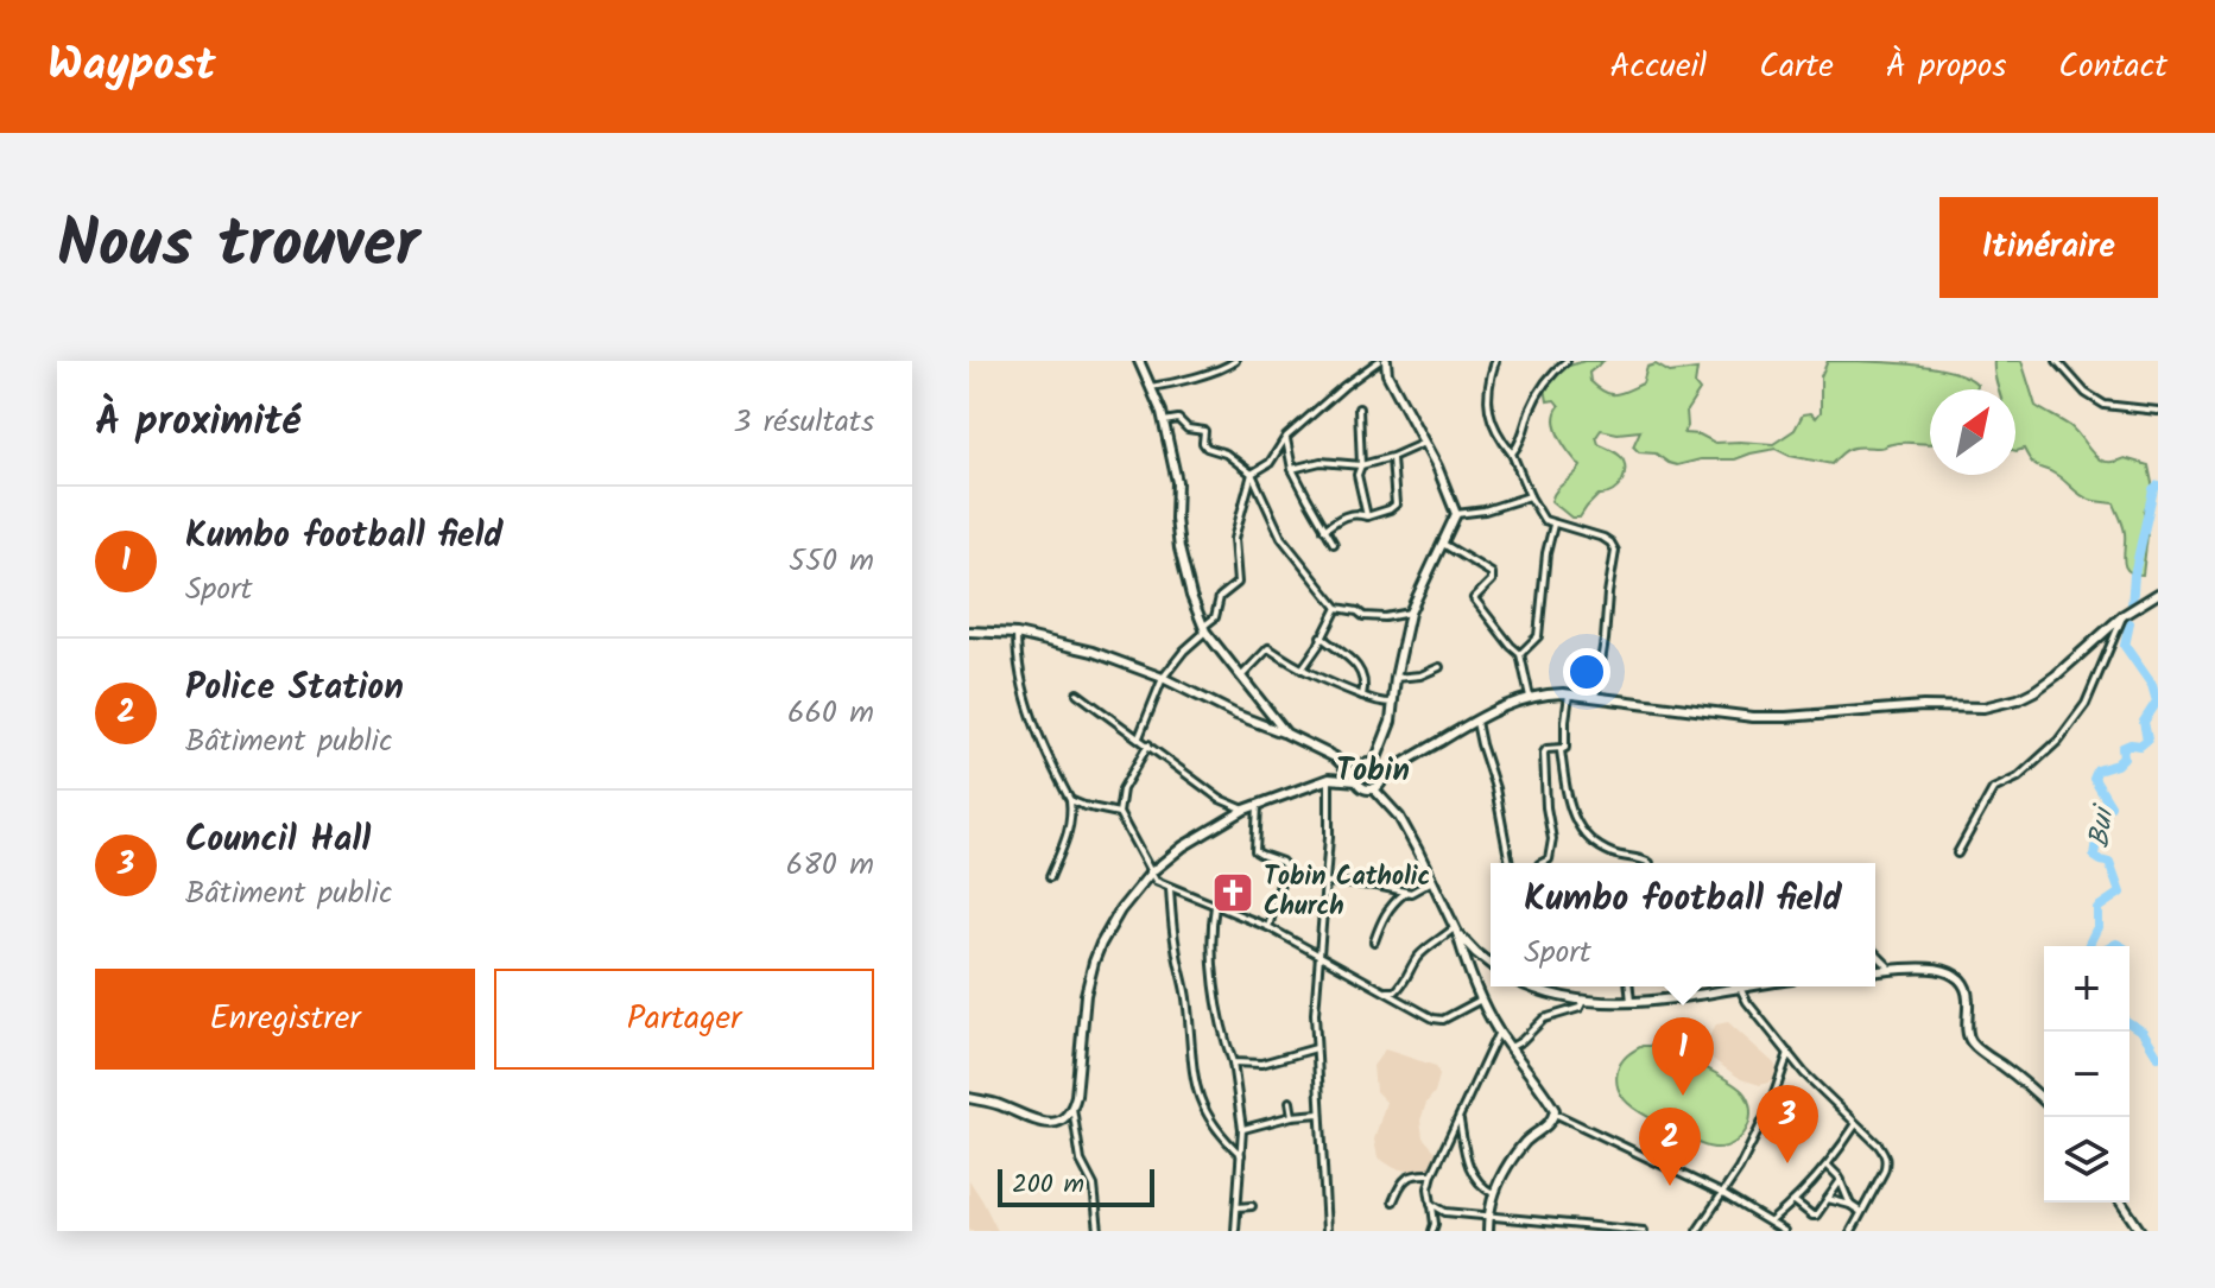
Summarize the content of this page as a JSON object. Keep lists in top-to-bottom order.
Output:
{
  "districts": ["Tobin"],
  "water": ["Bui"],
  "places": {
    "church": ["Tobin Catholic Church"]
  },
  "scale_bar": "200 m",
  "north": "top right",
  "page": {
    "header": "Waypost",
    "nav": [
      "Accueil",
      "Carte",
      "À propos",
      "Contact"
    ],
    "title": "Nous trouver",
    "buttons": [
      "Itinéraire",
      ["Enregistrer", "Partager"]
    ],
    "heading": ["À proximité", "3 résultats"],
    "list": [
      {
        "mark": "1",
        "name": "Kumbo football field",
        "note": "Sport",
        "value": "550 m"
      },
      {
        "mark": "2",
        "name": "Police Station",
        "note": "Bâtiment public",
        "value": "660 m"
      },
      {
        "mark": "3",
        "name": "Council Hall",
        "note": "Bâtiment public",
        "value": "680 m"
      }
    ],
    "popup": ["Kumbo football field", "Sport"],
    "map_buttons": ["+", "−"],
    "pins": ["1", "3", "2"],
    "scale": "200 m"
  }
}
